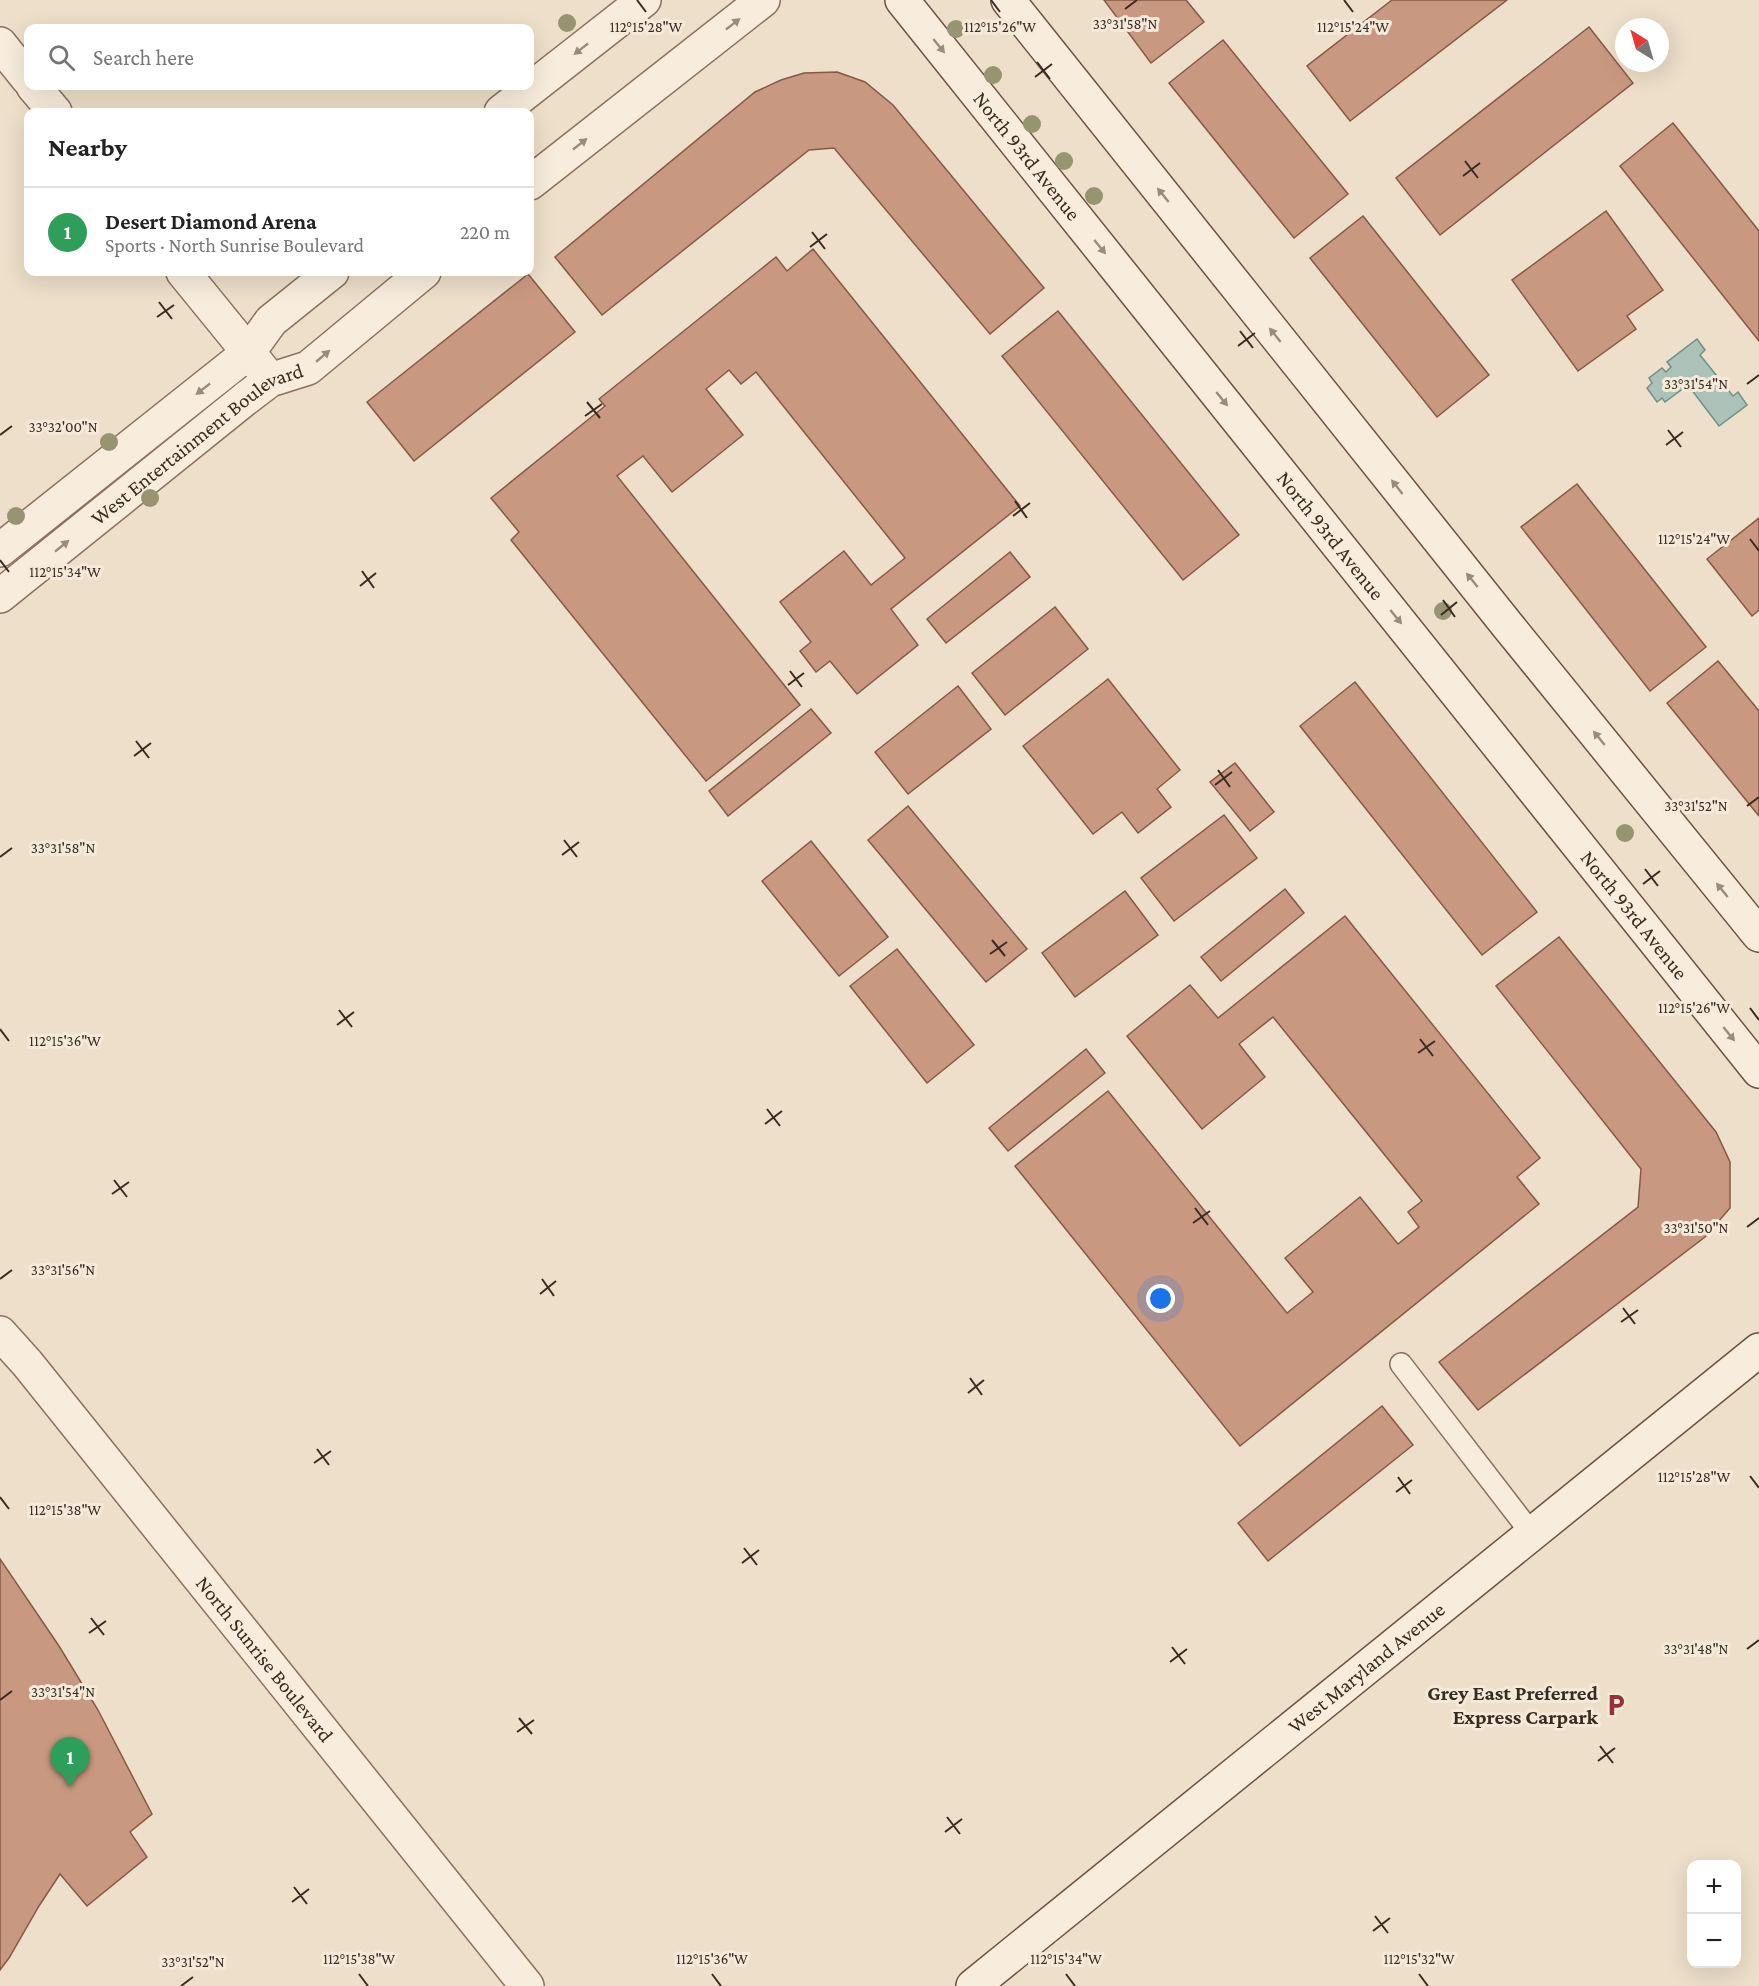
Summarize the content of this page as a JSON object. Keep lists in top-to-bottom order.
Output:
{
  "streets": {
    "street": [
      "North 93rd Avenue",
      "West Entertainment Boulevard",
      "North Sunrise Boulevard",
      "West Maryland Avenue"
    ]
  },
  "places": {
    "parking": ["Grey East Preferred Express Carpark"]
  },
  "north": "top left",
  "page": {
    "search": "Search here",
    "heading": "Nearby",
    "list": [
      {
        "mark": "1",
        "name": "Desert Diamond Arena",
        "note": "Sports · North Sunrise Boulevard",
        "value": "220 m"
      }
    ],
    "pins": "1",
    "map_buttons": ["+", "−"]
  },
  "coordinates": [
    "33°31'58\"N",
    "112°15'28\"W",
    "112°15'26\"W",
    "112°15'24\"W",
    "33°31'54\"N",
    "33°32'00\"N",
    "112°15'34\"W",
    "33°31'52\"N",
    "112°15'36\"W",
    "33°31'50\"N",
    "33°31'56\"N",
    "112°15'38\"W",
    "33°31'48\"N",
    "112°15'32\"W"
  ]
}
